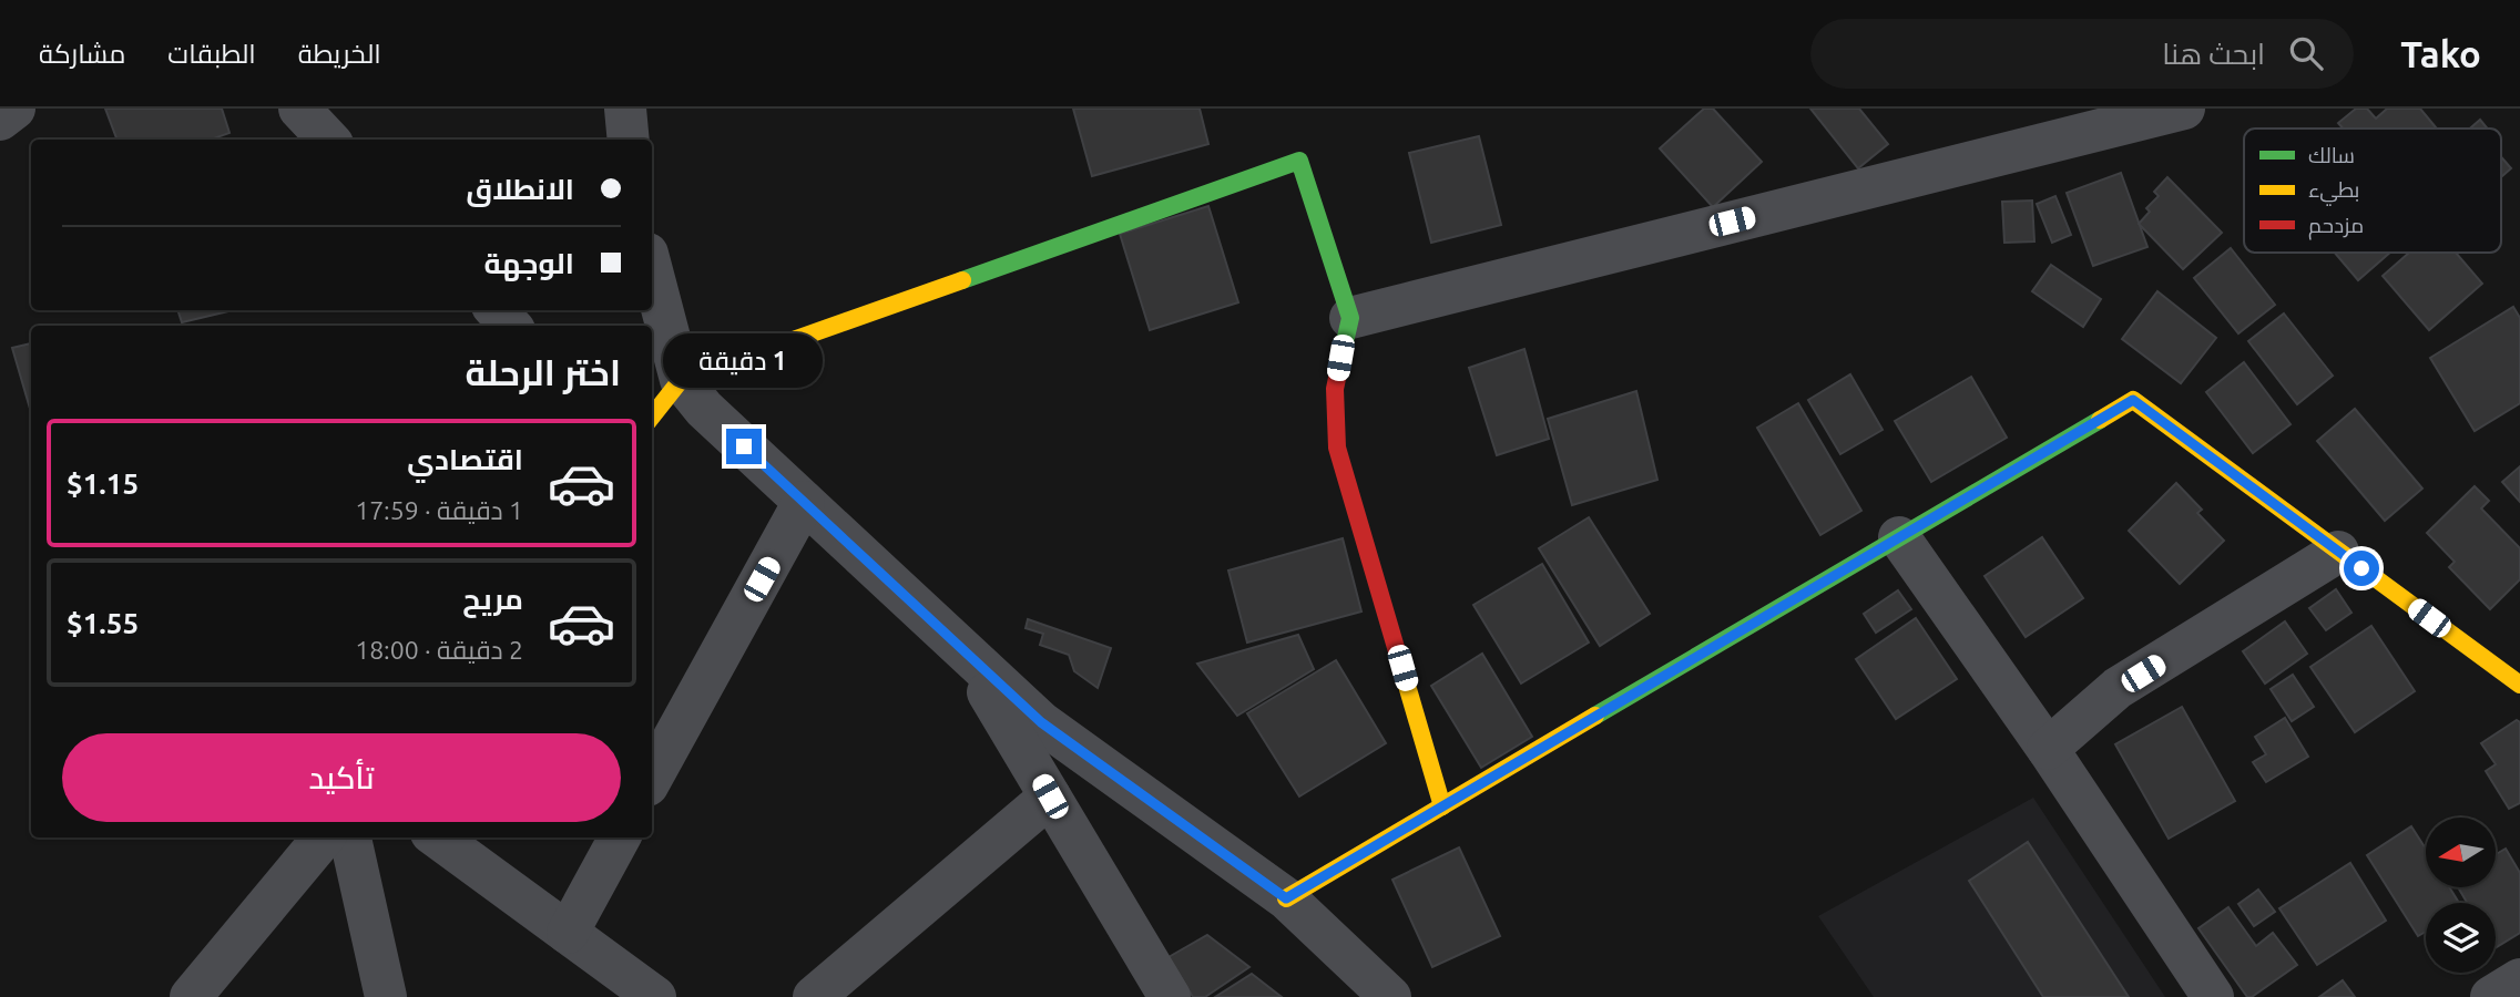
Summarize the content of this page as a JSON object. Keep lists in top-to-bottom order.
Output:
{
  "legend": ["سالك", "بطيء", "مزدحم"],
  "north": "left",
  "page": {
    "header": "Tako",
    "search": "ابحث هنا",
    "nav": ["الخريطة", "الطبقات", "مشاركة"],
    "banner": ["الانطلاق", "الوجهة"],
    "heading": "اختر الرحلة",
    "bubble": "1 دقيقة",
    "list": [
      {
        "name": "اقتصادي",
        "note": "1 دقيقة · 17:59",
        "value": "$1.15"
      },
      {
        "name": "مريح",
        "note": "2 دقيقة · 18:00",
        "value": "$1.55"
      }
    ],
    "buttons": "تأكيد"
  }
}
